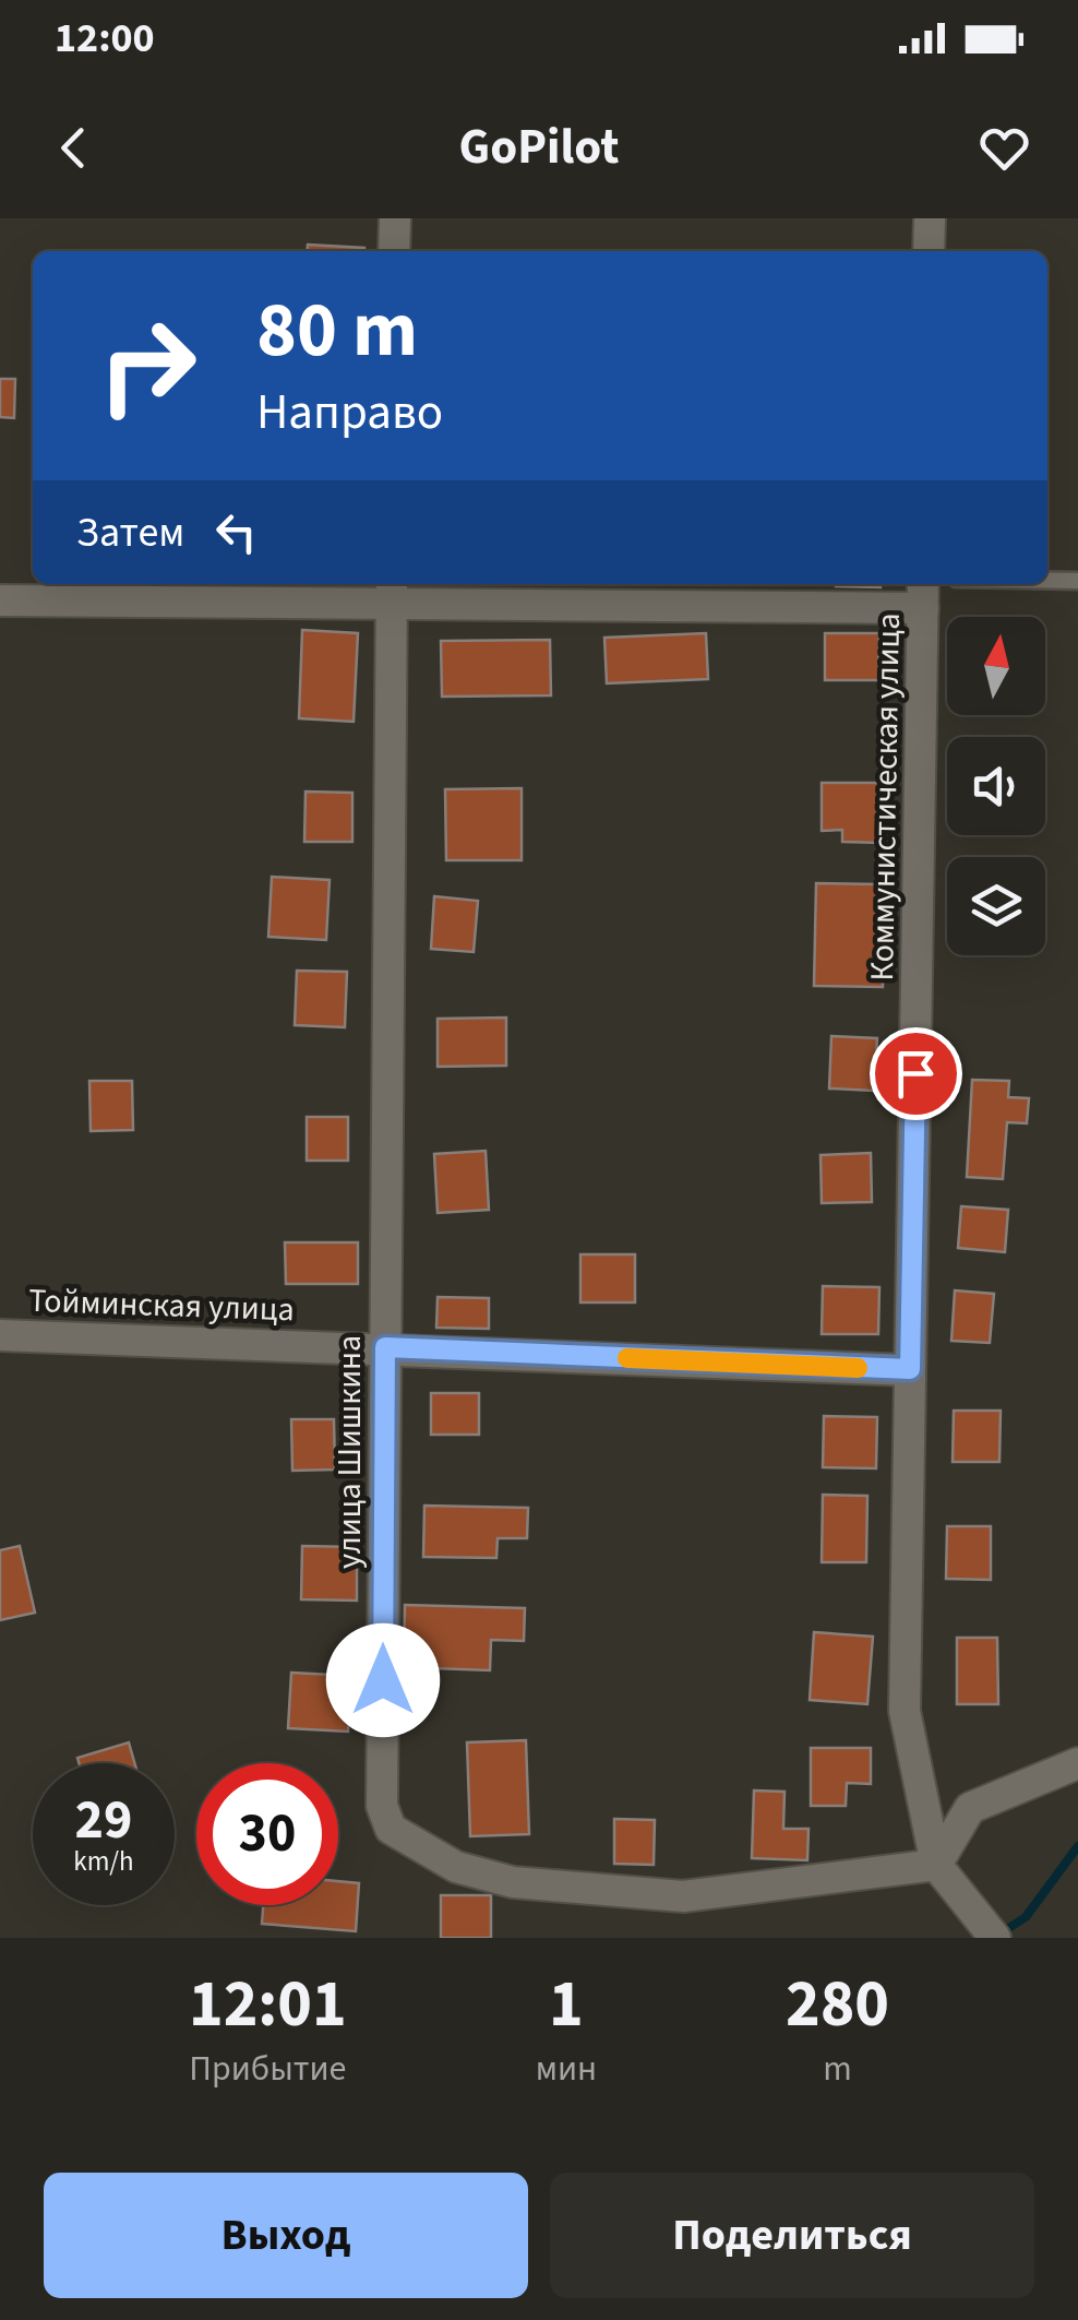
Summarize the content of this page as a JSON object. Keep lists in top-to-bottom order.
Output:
{
  "streets": {
    "street": ["Коммунистическая улица", "Тойминская улица", "улица Шишкина"]
  },
  "crossings": [
    ["Коммунистическая улица", "Тойминская улица"],
    ["Коммунистическая улица", "улица Шишкина"],
    ["Тойминская улица", "улица Шишкина"]
  ],
  "north": "top",
  "page": {
    "status": "12:00",
    "header": "GoPilot",
    "turn": ["80 m", "Направо"],
    "then": "Затем",
    "speed": "29 km/h",
    "limit": "30",
    "eta": [
      "12:01",
      "Прибытие",
      "1",
      "мин",
      "280",
      "m"
    ],
    "buttons": ["Выход", "Поделиться"]
  }
}
